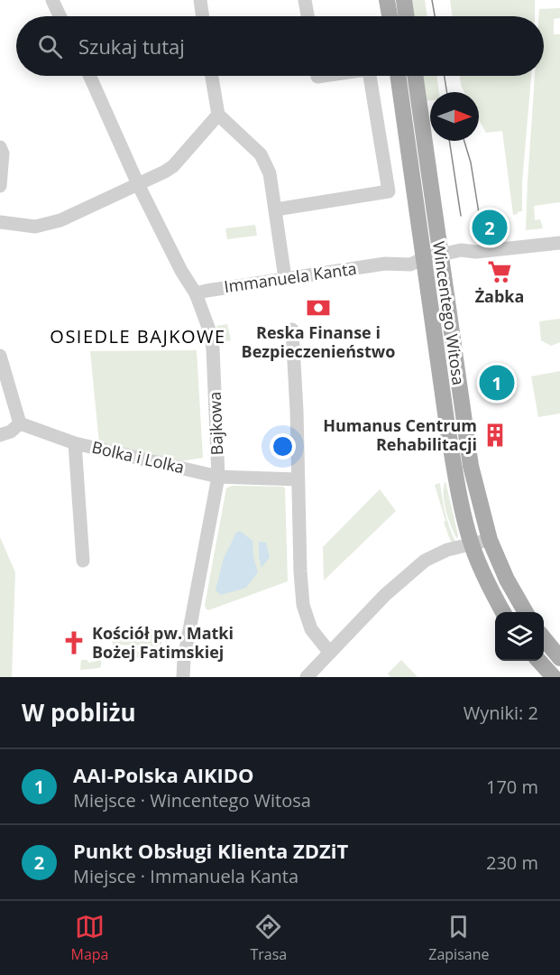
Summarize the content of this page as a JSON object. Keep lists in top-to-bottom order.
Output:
{
  "streets": {
    "main road": ["Wincentego Witosa"],
    "street": ["Immanuela Kanta", "Bajkowa", "Bolka i Lolka"]
  },
  "crossings": [
    ["Immanuela Kanta", "Wincentego Witosa"],
    ["Immanuela Kanta", "Bajkowa"],
    ["Bajkowa", "Bolka i Lolka"]
  ],
  "districts": ["OSIEDLE BAJKOWE"],
  "places": {
    "supermarket": ["Żabka"],
    "bank": ["Reska Finanse i Bezpieczenieństwo"],
    "building": ["Humanus Centrum Rehabilitacji"],
    "church": ["Kościół pw. Matki Bożej Fatimskiej"]
  },
  "north": "right",
  "page": {
    "search": "Szukaj tutaj",
    "pins": ["2", "1"],
    "heading": ["W pobliżu", "Wyniki: 2"],
    "list": [
      {
        "mark": "1",
        "name": "AAI-Polska AIKIDO",
        "note": "Miejsce · Wincentego Witosa",
        "value": "170 m"
      },
      {
        "mark": "2",
        "name": "Punkt Obsługi Klienta ZDZiT",
        "note": "Miejsce · Immanuela Kanta",
        "value": "230 m"
      }
    ],
    "nav": ["Mapa", "Trasa", "Zapisane"]
  }
}
